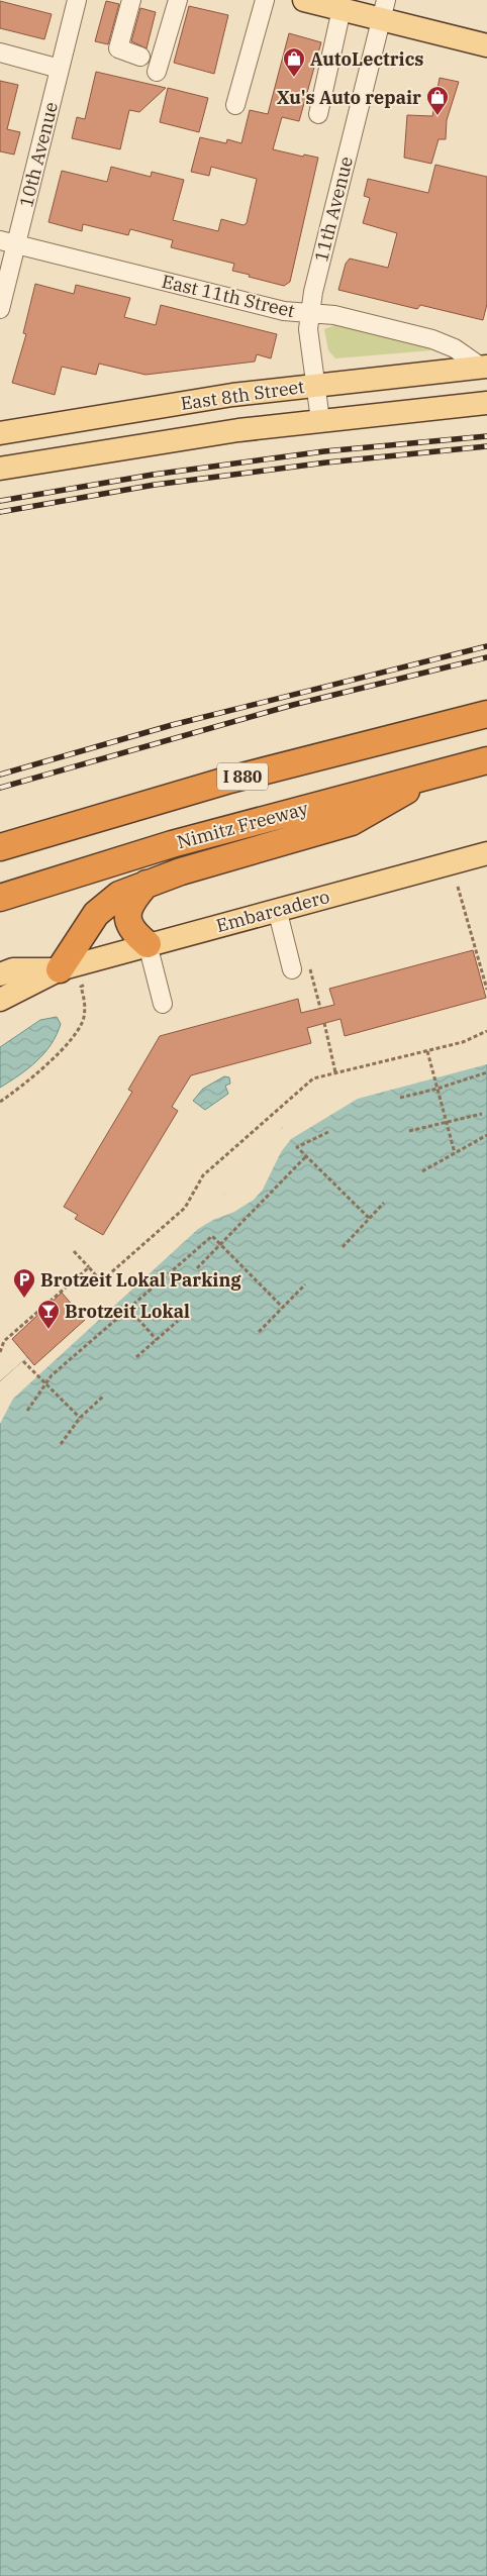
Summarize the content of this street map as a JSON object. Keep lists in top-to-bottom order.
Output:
{
  "streets": {
    "highway": ["I 880", "Nimitz Freeway"],
    "main road": ["East 8th Street", "Embarcadero"],
    "street": ["10th Avenue", "11th Avenue", "East 11th Street"]
  },
  "crossings": [
    ["10th Avenue", "East 11th Street"],
    ["11th Avenue", "East 11th Street"],
    ["11th Avenue", "East 8th Street"],
    ["East 11th Street", "East 8th Street"]
  ],
  "places": {
    "shop": ["AutoLectrics", "Xu's Auto repair"],
    "parking": ["Brotzeit Lokal Parking"],
    "bar": ["Brotzeit Lokal"]
  }
}
